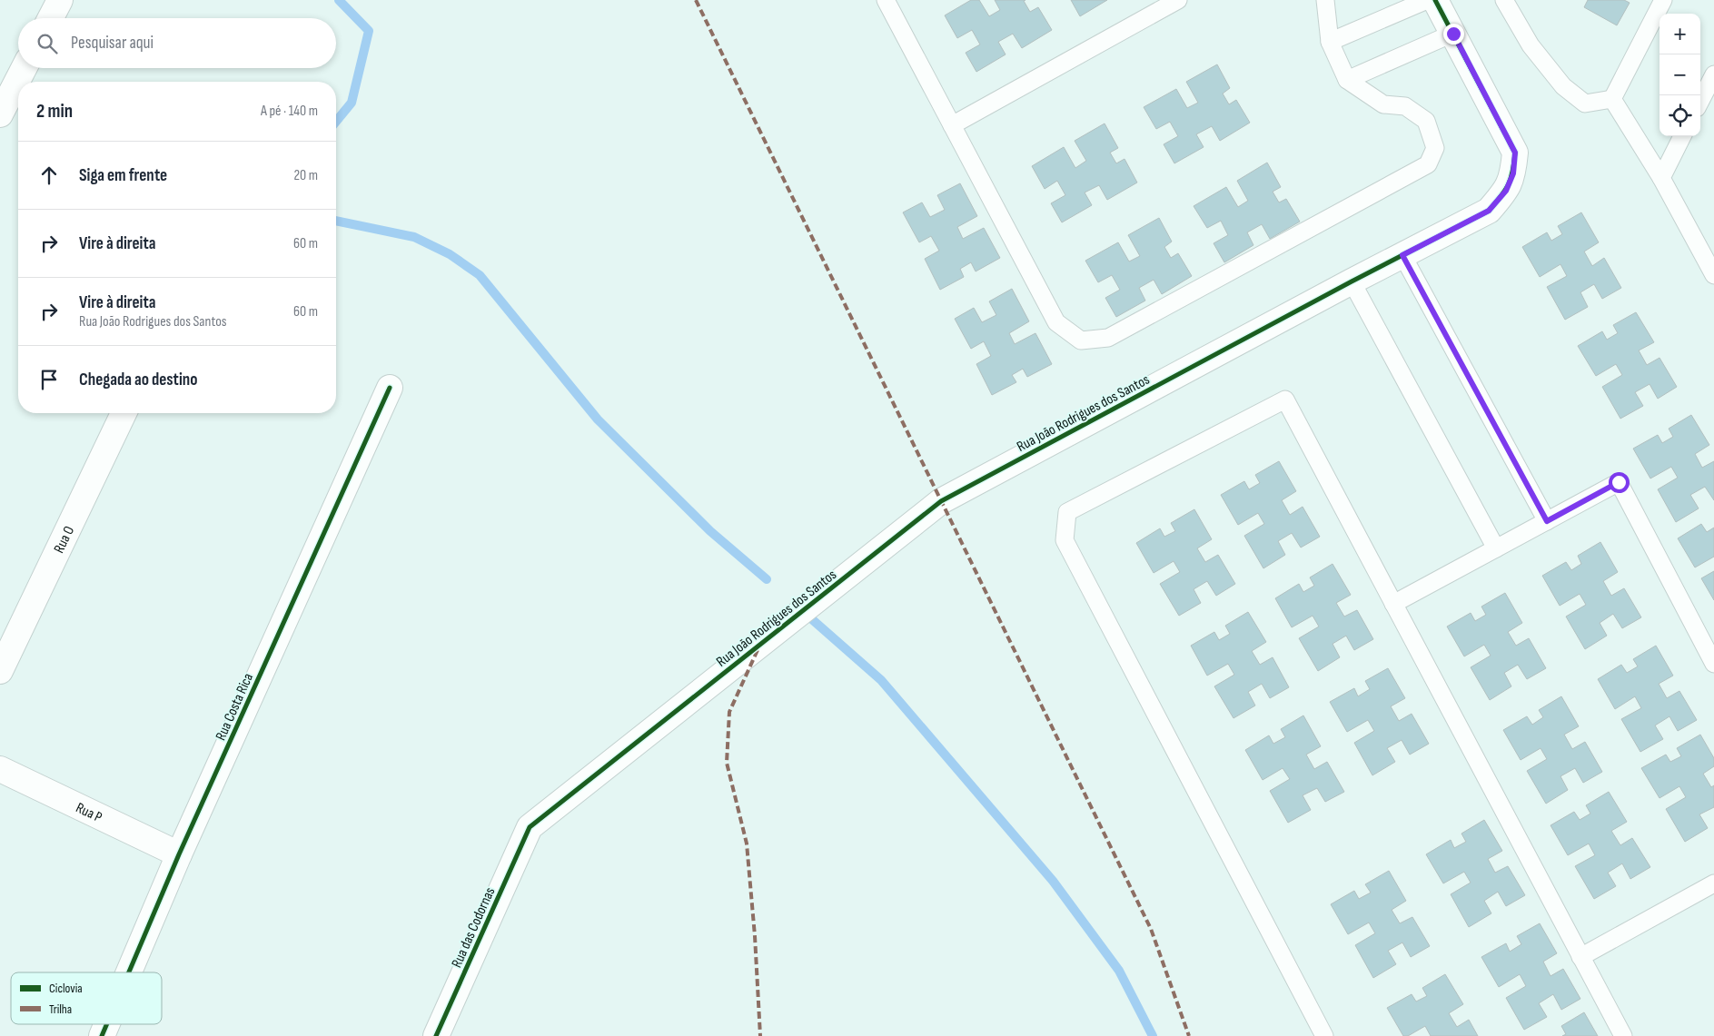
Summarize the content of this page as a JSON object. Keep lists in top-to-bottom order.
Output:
{
  "streets": {
    "street": [
      "Rua João Rodrigues dos Santos",
      "Rua O",
      "Rua Costa Rica",
      "Rua P",
      "Rua das Codornas"
    ]
  },
  "crossings": [
    ["Rua João Rodrigues dos Santos", "Rua das Codornas"],
    ["Rua Costa Rica", "Rua P"]
  ],
  "legend": ["Ciclovia", "Trilha"],
  "page": {
    "map_buttons": ["+", "−"],
    "search": "Pesquisar aqui",
    "heading": ["2 min", "A pé · 140 m"],
    "list": [
      ["Siga em frente", "20 m"],
      ["Vire à direita", "60 m"],
      ["Vire à direita", "Rua João Rodrigues dos Santos", "60 m"],
      "Chegada ao destino"
    ]
  }
}
